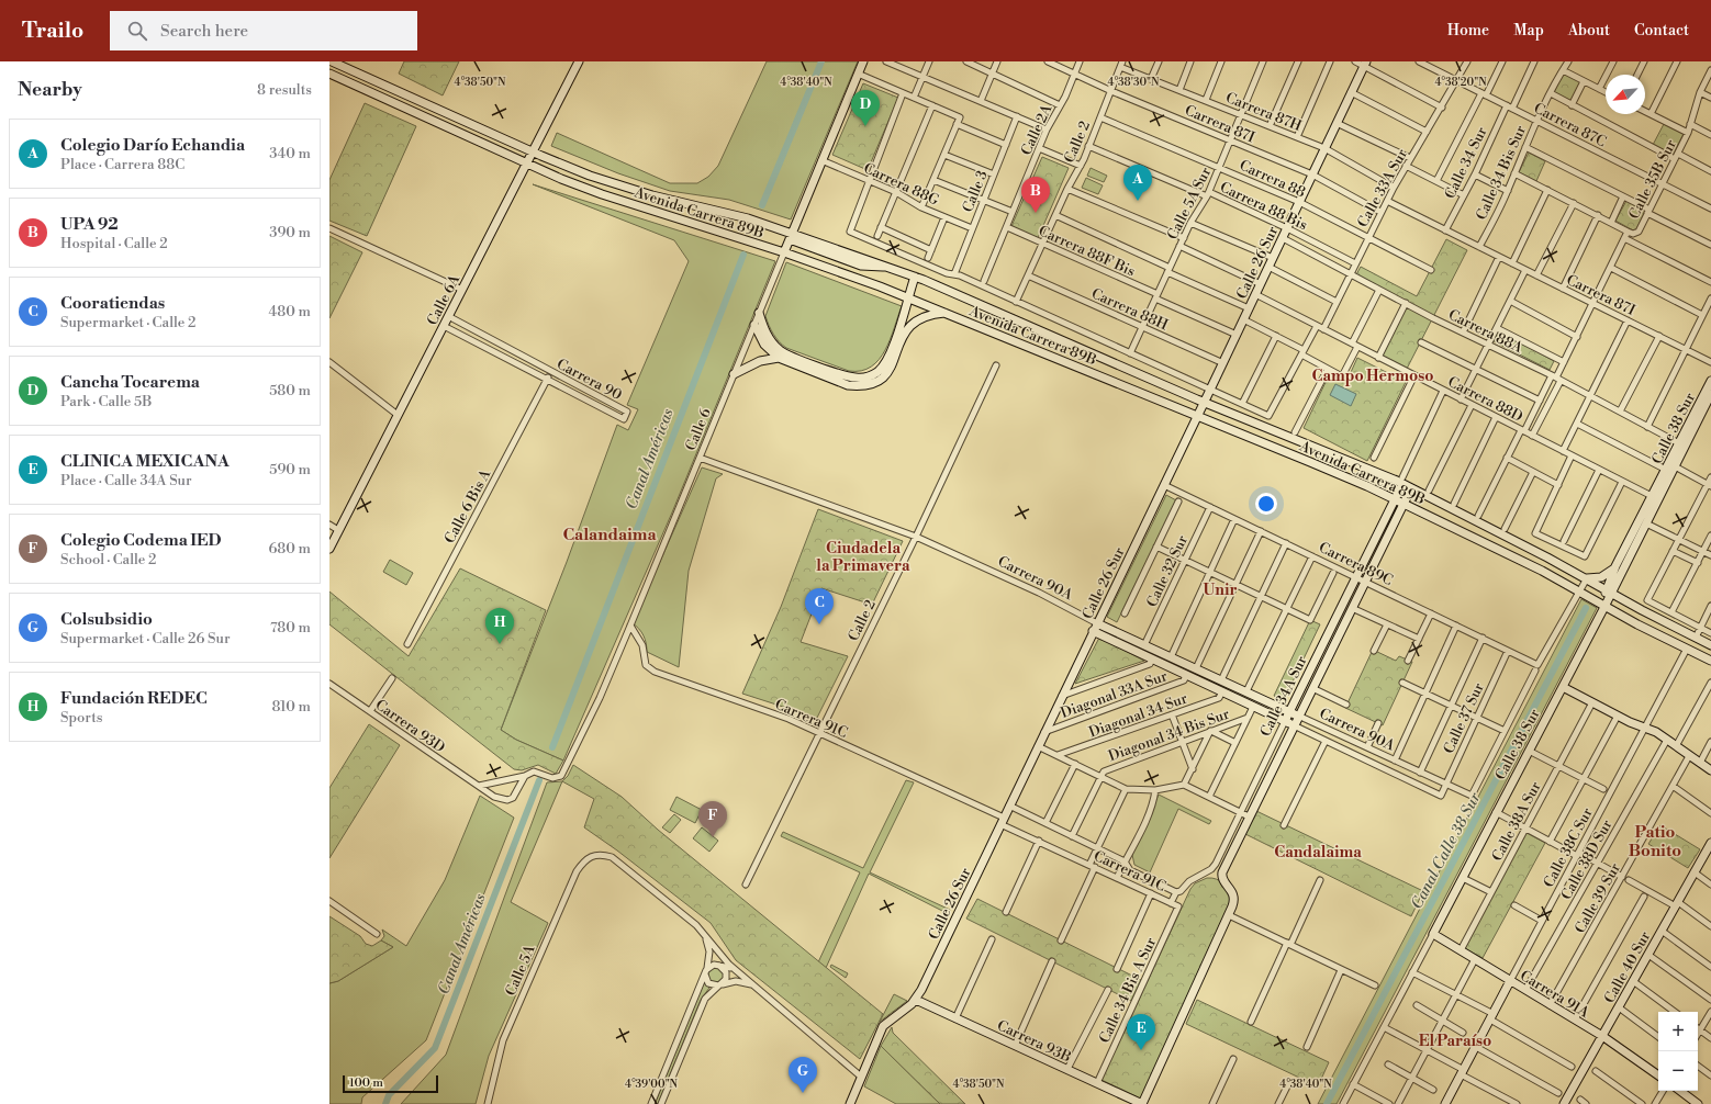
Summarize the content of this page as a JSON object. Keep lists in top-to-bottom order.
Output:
{
  "streets": {
    "street": [
      "Carrera 87H",
      "Carrera 87I",
      "Carrera 87C",
      "Calle 2A",
      "Calle 2",
      "Calle 34 Sur",
      "Calle 34 Bis Sur",
      "Carrera 88",
      "Calle 35B Sur",
      "Carrera 88G",
      "Calle 33A Sur",
      "Calle 3",
      "Calle 5A Sur",
      "Carrera 88 Bis",
      "Avenida Carrera 89B",
      "Carrera 88F Bis",
      "Calle 26 Sur",
      "Calle 6A",
      "Carrera 88H",
      "Carrera 88A",
      "Carrera 90",
      "Carrera 88D",
      "Calle 38 Sur",
      "Calle 6",
      "Calle 6 Bis A",
      "Carrera 89C",
      "Calle 32 Sur",
      "Carrera 90A",
      "Diagonal 33A Sur",
      "Calle 34A Sur",
      "Diagonal 34 Sur",
      "Carrera 91C",
      "Calle 37 Sur",
      "Carrera 93D",
      "Diagonal 34 Bis Sur",
      "Calle 38A Sur",
      "Calle 38C Sur",
      "Calle 38D Sur",
      "Calle 39 Sur",
      "Calle 40 Sur",
      "Calle 5A",
      "Calle 34 Bis A Sur",
      "Carrera 91A",
      "Carrera 93B"
    ]
  },
  "crossings": [
    ["Carrera 87H", "Calle 2"],
    ["Carrera 87H", "Calle 33A Sur"],
    ["Carrera 87H", "Calle 5A Sur"],
    ["Carrera 87H", "Calle 26 Sur"],
    ["Carrera 87I", "Calle 2A"],
    ["Carrera 87I", "Calle 2"],
    ["Carrera 87I", "Calle 34 Sur"],
    ["Carrera 87I", "Calle 34 Bis Sur"],
    ["Carrera 87I", "Calle 35B Sur"],
    ["Carrera 87I", "Calle 33A Sur"],
    ["Carrera 87I", "Calle 5A Sur"],
    ["Carrera 87I", "Calle 26 Sur"],
    ["Carrera 87C", "Calle 34 Sur"],
    ["Carrera 87C", "Calle 34 Bis Sur"],
    ["Carrera 87C", "Calle 35B Sur"],
    ["Carrera 87C", "Calle 33A Sur"],
    ["Calle 2A", "Carrera 88F Bis"],
    ["Calle 2", "Carrera 88"],
    ["Calle 2", "Carrera 88 Bis"],
    ["Calle 2", "Carrera 88F Bis"],
    ["Calle 2", "Carrera 88H"],
    ["Calle 2", "Carrera 90A"],
    ["Calle 2", "Carrera 91C"],
    ["Carrera 88", "Calle 33A Sur"],
    ["Carrera 88", "Calle 5A Sur"],
    ["Carrera 88", "Calle 26 Sur"],
    ["Calle 35B Sur", "Carrera 88A"],
    ["Calle 35B Sur", "Carrera 88D"],
    ["Carrera 88G", "Calle 3"],
    ["Carrera 88G", "Calle 6"],
    ["Calle 33A Sur", "Carrera 88 Bis"],
    ["Calle 33A Sur", "Carrera 88A"],
    ["Calle 33A Sur", "Carrera 88D"],
    ["Calle 5A Sur", "Carrera 88 Bis"],
    ["Calle 5A Sur", "Carrera 88F Bis"],
    ["Calle 5A Sur", "Carrera 88H"],
    ["Carrera 88 Bis", "Calle 26 Sur"],
    ["Avenida Carrera 89B", "Calle 26 Sur"],
    ["Avenida Carrera 89B", "Calle 6A"],
    ["Avenida Carrera 89B", "Calle 38 Sur"],
    ["Avenida Carrera 89B", "Calle 6"],
    ["Avenida Carrera 89B", "Calle 34A Sur"],
    ["Avenida Carrera 89B", "Calle 38C Sur"],
    ["Carrera 88F Bis", "Calle 26 Sur"],
    ["Calle 26 Sur", "Carrera 88H"],
    ["Calle 26 Sur", "Carrera 88A"],
    ["Calle 26 Sur", "Carrera 88D"],
    ["Calle 26 Sur", "Carrera 89C"],
    ["Calle 26 Sur", "Carrera 90A"],
    ["Calle 26 Sur", "Diagonal 33A Sur"],
    ["Calle 26 Sur", "Carrera 91C"],
    ["Calle 26 Sur", "Carrera 93B"],
    ["Calle 6A", "Carrera 90"],
    ["Carrera 88A", "Calle 38 Sur"],
    ["Carrera 90", "Calle 6 Bis A"],
    ["Carrera 88D", "Calle 38 Sur"],
    ["Calle 38 Sur", "Carrera 91A"],
    ["Calle 6", "Carrera 90A"],
    ["Calle 6", "Carrera 91C"],
    ["Calle 6", "Carrera 93D"],
    ["Carrera 89C", "Calle 32 Sur"],
    ["Carrera 89C", "Calle 34A Sur"],
    ["Carrera 89C", "Calle 37 Sur"],
    ["Calle 32 Sur", "Carrera 90A"],
    ["Carrera 90A", "Diagonal 33A Sur"],
    ["Carrera 90A", "Calle 34A Sur"],
    ["Carrera 90A", "Diagonal 34 Sur"],
    ["Carrera 90A", "Calle 37 Sur"],
    ["Calle 34A Sur", "Carrera 91C"],
    ["Calle 34A Sur", "Carrera 93B"],
    ["Carrera 91C", "Calle 34 Bis A Sur"],
    ["Calle 38A Sur", "Carrera 91A"],
    ["Calle 38C Sur", "Carrera 91A"],
    ["Calle 38D Sur", "Carrera 91A"],
    ["Calle 39 Sur", "Carrera 91A"],
    ["Calle 40 Sur", "Carrera 91A"],
    ["Calle 34 Bis A Sur", "Carrera 93B"]
  ],
  "districts": [
    "Campo Hermoso",
    "Calandaima",
    "Ciudadela la Primavera",
    "Unir",
    "Patio Bonito",
    "Candalaima",
    "El Paraíso"
  ],
  "water": ["Canal Américas", "Canal Calle 38 Sur"],
  "scale_bar": "100 m",
  "north": "bottom left",
  "page": {
    "header": "Trailo",
    "search": "Search here",
    "nav": [
      "Home",
      "Map",
      "About",
      "Contact"
    ],
    "heading": ["Nearby", "8 results"],
    "pins": [
      "D",
      "A",
      "B",
      "C",
      "H",
      "F",
      "E",
      "G"
    ],
    "list": [
      {
        "mark": "A",
        "name": "Colegio Darío Echandia",
        "note": "Place · Carrera 88C",
        "value": "340 m"
      },
      {
        "mark": "B",
        "name": "UPA 92",
        "note": "Hospital · Calle 2",
        "value": "390 m"
      },
      {
        "mark": "C",
        "name": "Cooratiendas",
        "note": "Supermarket · Calle 2",
        "value": "480 m"
      },
      {
        "mark": "D",
        "name": "Cancha Tocarema",
        "note": "Park · Calle 5B",
        "value": "580 m"
      },
      {
        "mark": "E",
        "name": "CLINICA MEXICANA",
        "note": "Place · Calle 34A Sur",
        "value": "590 m"
      },
      {
        "mark": "F",
        "name": "Colegio Codema IED",
        "note": "School · Calle 2",
        "value": "680 m"
      },
      {
        "mark": "G",
        "name": "Colsubsidio",
        "note": "Supermarket · Calle 26 Sur",
        "value": "780 m"
      },
      {
        "mark": "H",
        "name": "Fundación REDEC",
        "note": "Sports",
        "value": "810 m"
      }
    ],
    "map_buttons": ["+", "−"],
    "scale": "100 m"
  },
  "coordinates": [
    "4°38'40\"N",
    "4°38'50\"N",
    "4°38'30\"N",
    "4°38'20\"N",
    "4°39'00\"N"
  ]
}
